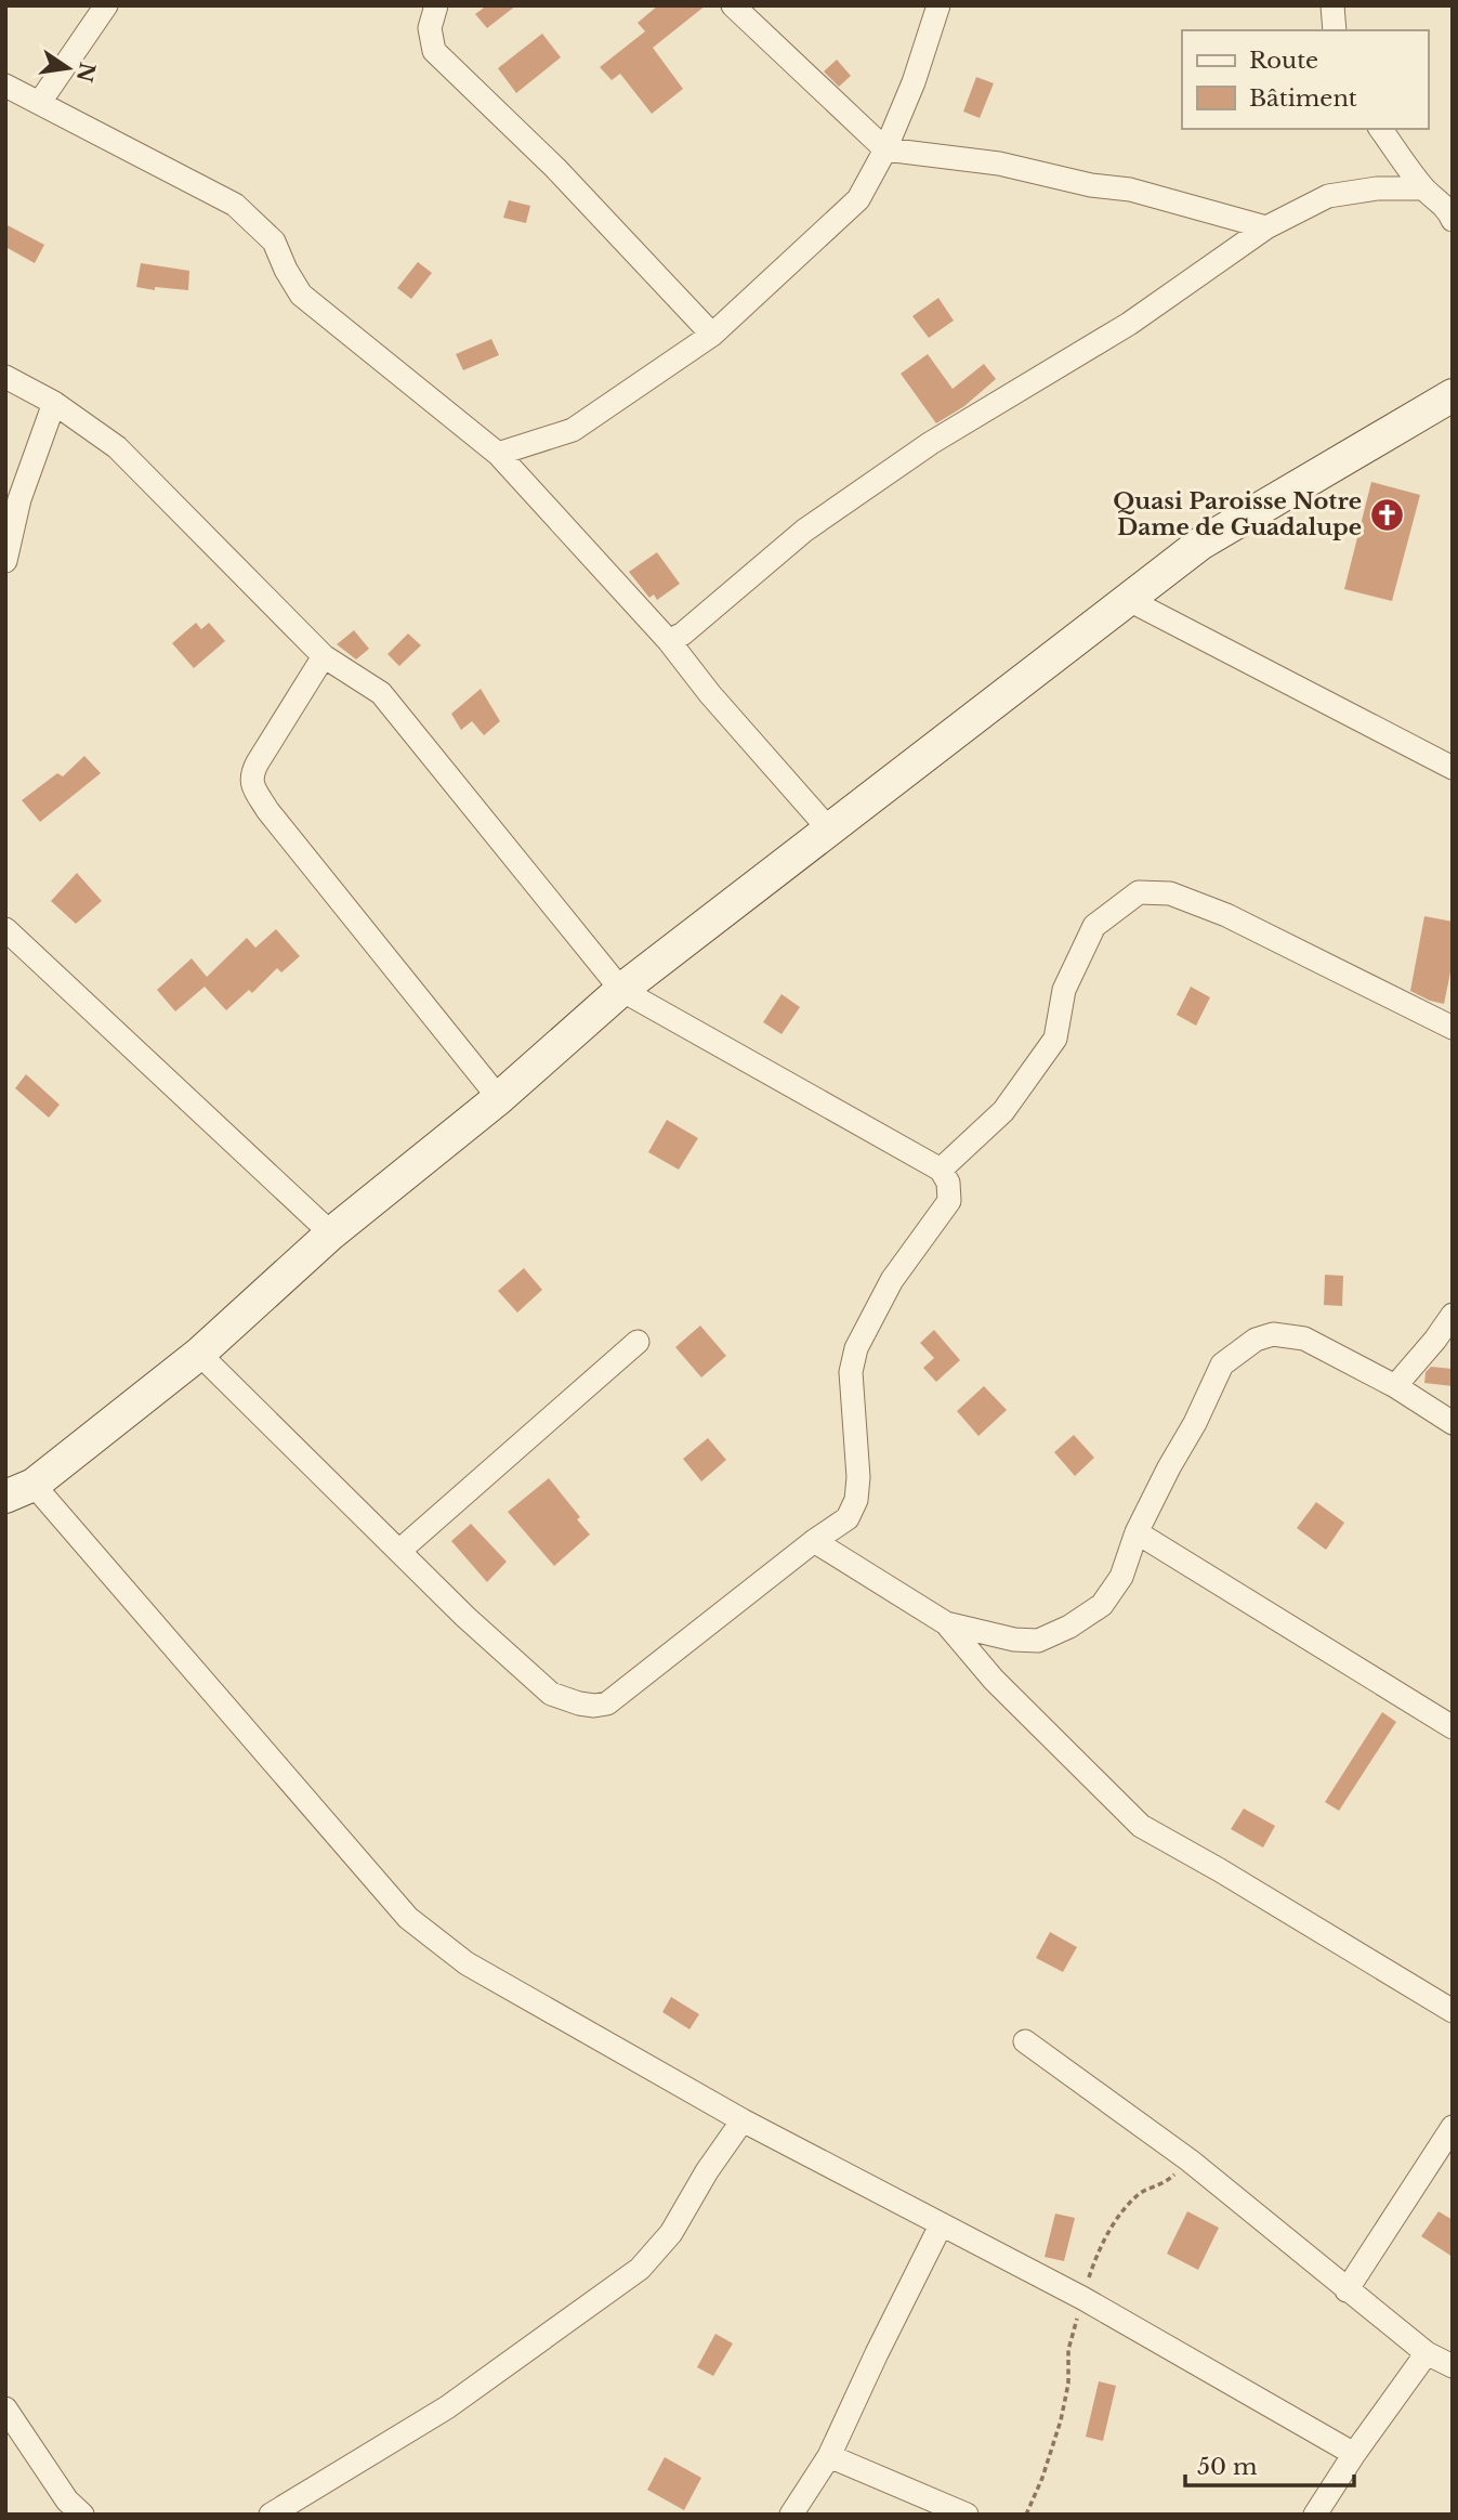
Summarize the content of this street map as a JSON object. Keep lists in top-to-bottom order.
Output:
{
  "places": {
    "church": ["Quasi Paroisse Notre Dame de Guadalupe"]
  },
  "legend": ["Route", "Bâtiment"],
  "scale_bar": "50 m",
  "north": "right"
}
